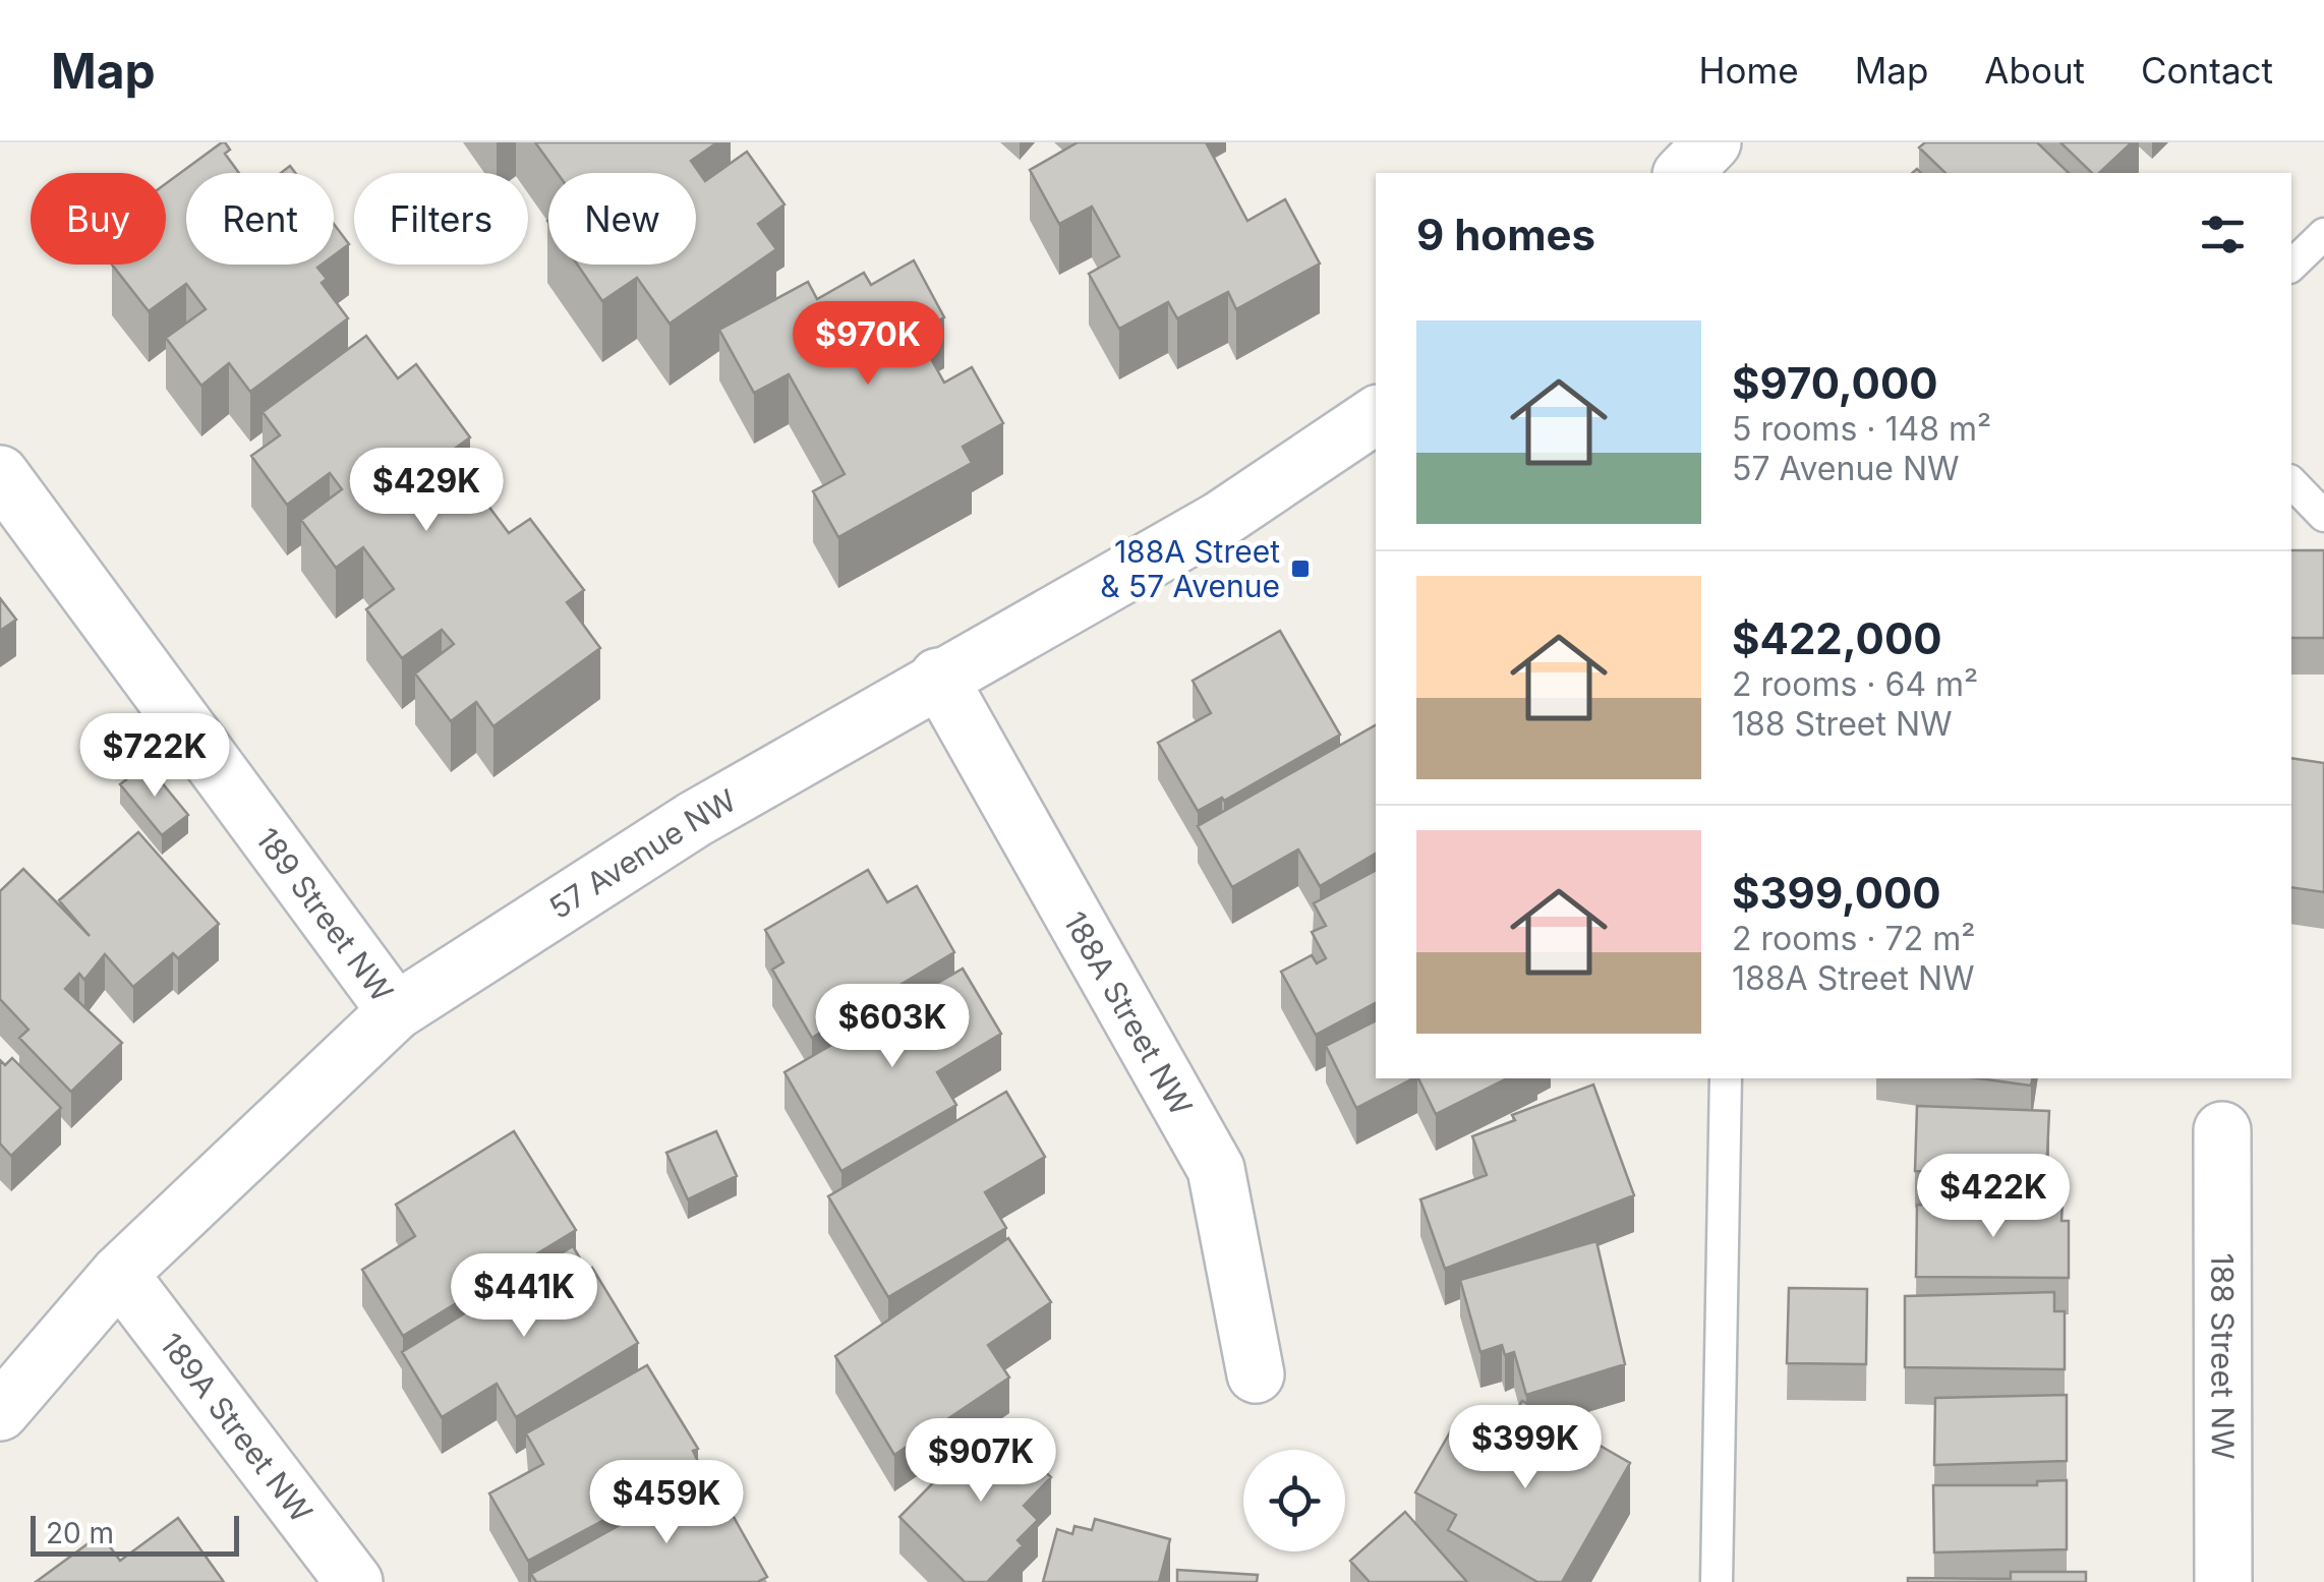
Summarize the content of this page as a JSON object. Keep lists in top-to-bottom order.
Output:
{
  "streets": {
    "street": [
      "57 Avenue NW",
      "189 Street NW",
      "188A Street NW",
      "188 Street NW",
      "189A Street NW"
    ]
  },
  "crossings": [
    ["57 Avenue NW", "189 Street NW"],
    ["57 Avenue NW", "188A Street NW"],
    ["57 Avenue NW", "189A Street NW"]
  ],
  "places": {
    "transit": ["188A Street & 57 Avenue"]
  },
  "scale_bar": "20 m",
  "page": {
    "header": "Map",
    "nav": [
      "Home",
      "Map",
      "About",
      "Contact"
    ],
    "chip": [
      "Buy",
      "Rent",
      "Filters",
      "New"
    ],
    "heading": "9 homes",
    "list": [
      {
        "name": "$970,000",
        "note": "5 rooms · 148 m² · 57 Avenue NW"
      },
      {
        "name": "$422,000",
        "note": "2 rooms · 64 m² · 188 Street NW"
      },
      {
        "name": "$399,000",
        "note": "2 rooms · 72 m² · 188A Street NW"
      }
    ],
    "price": [
      "$970K",
      "$429K",
      "$722K",
      "$603K",
      "$422K",
      "$441K",
      "$399K",
      "$907K",
      "$459K"
    ],
    "scale": "20 m"
  }
}
